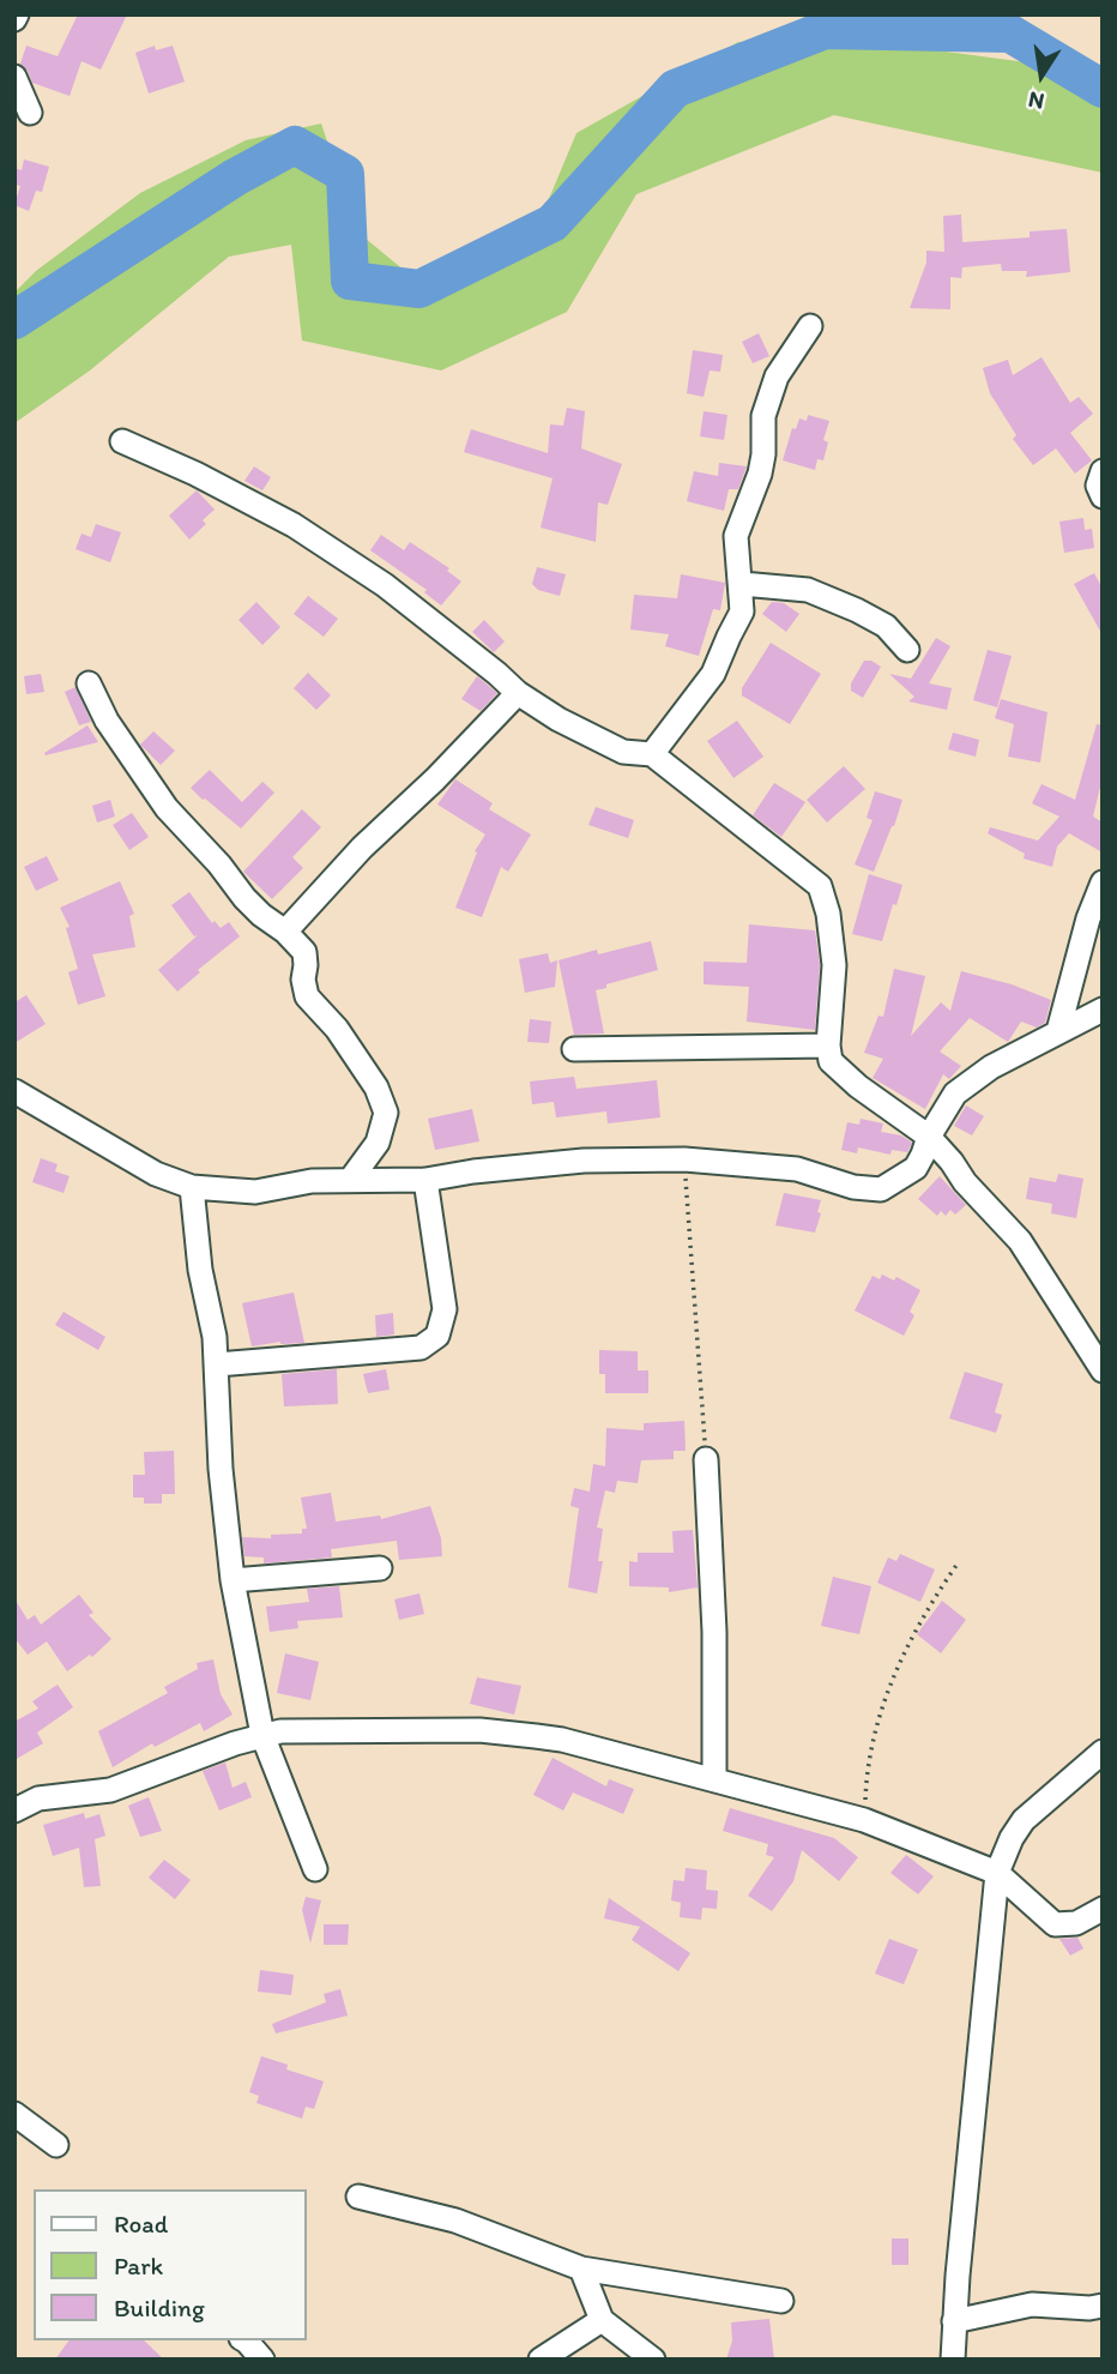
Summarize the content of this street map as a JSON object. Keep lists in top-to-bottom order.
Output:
{
  "legend": ["Road", "Park", "Building"],
  "north": "bottom"
}
